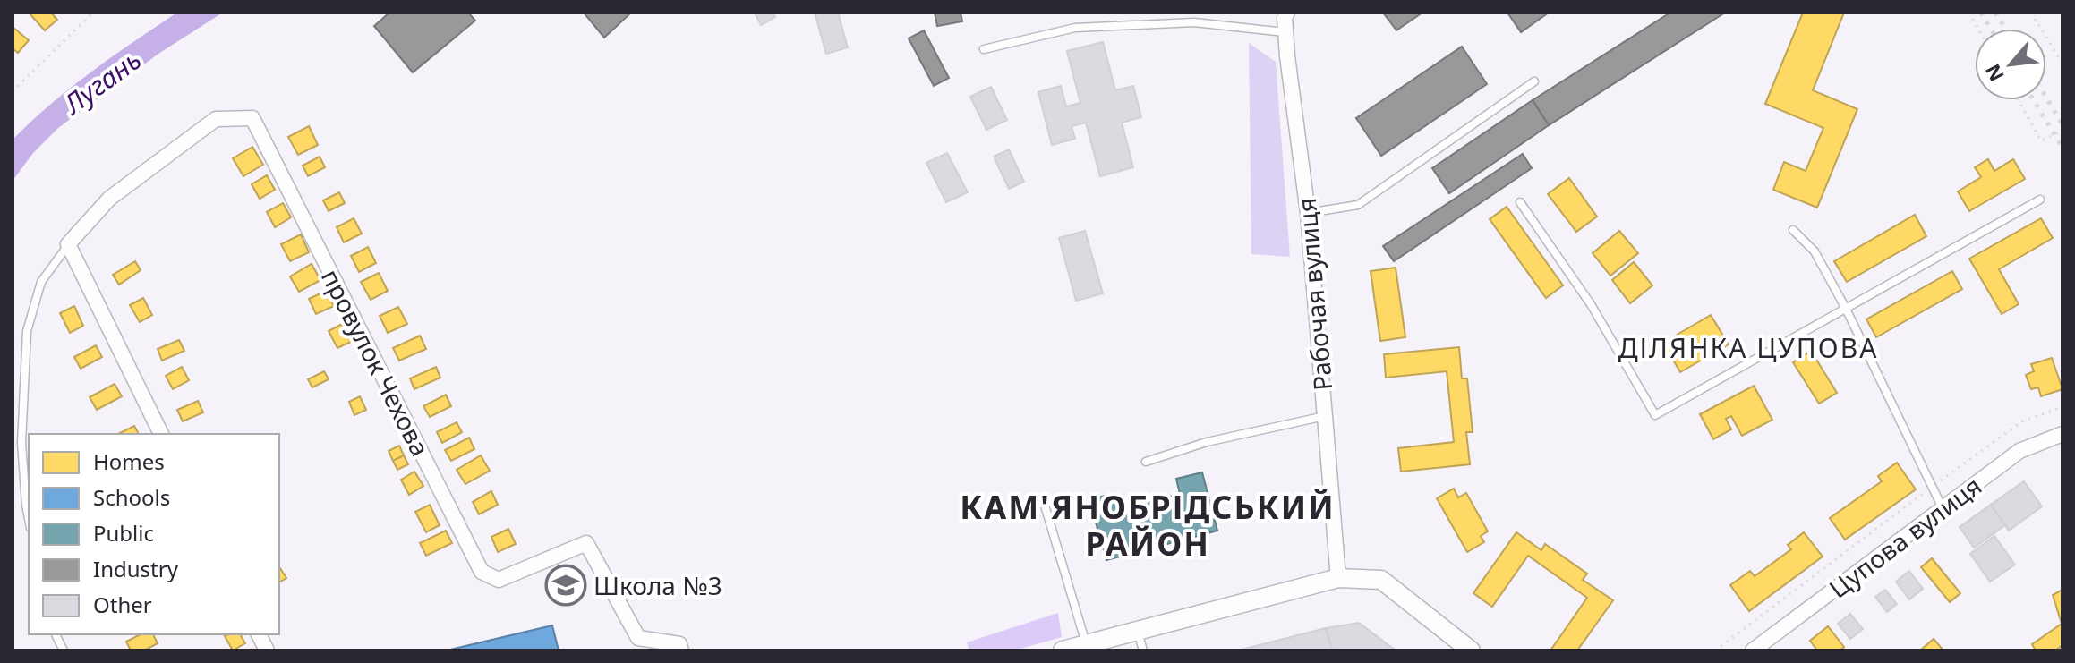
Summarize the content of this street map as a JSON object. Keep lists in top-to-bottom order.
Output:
{
  "streets": {
    "street": ["Рабочая вулиця", "провулок Чехова", "Цупова вулиця"]
  },
  "districts": ["ДІЛЯНКА ЦУПОВА", "КАМ'ЯНОБРІДСЬКИЙ РАЙОН"],
  "water": ["Лугань"],
  "places": {
    "school or university": ["Школа №3"]
  },
  "legend": [
    "Homes",
    "Schools",
    "Public",
    "Industry",
    "Other"
  ],
  "north": "bottom left"
}
